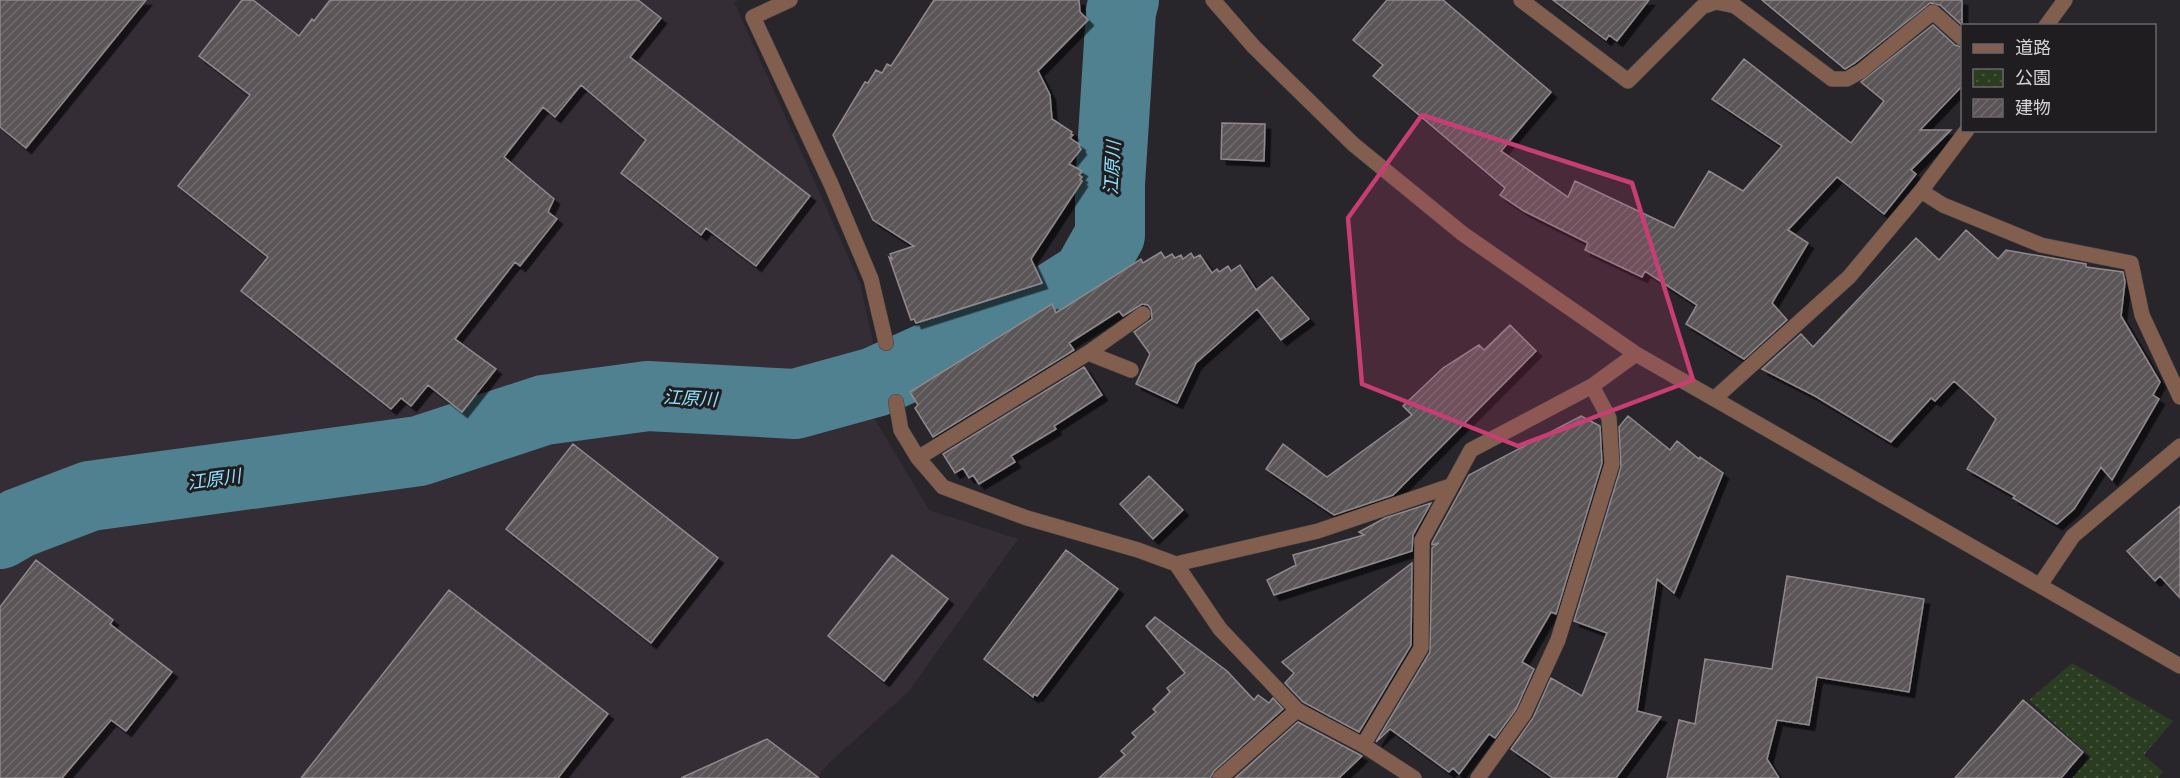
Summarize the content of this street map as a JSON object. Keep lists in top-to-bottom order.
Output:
{
  "water": ["江原川"],
  "legend": ["道路", "公園", "建物"]
}
